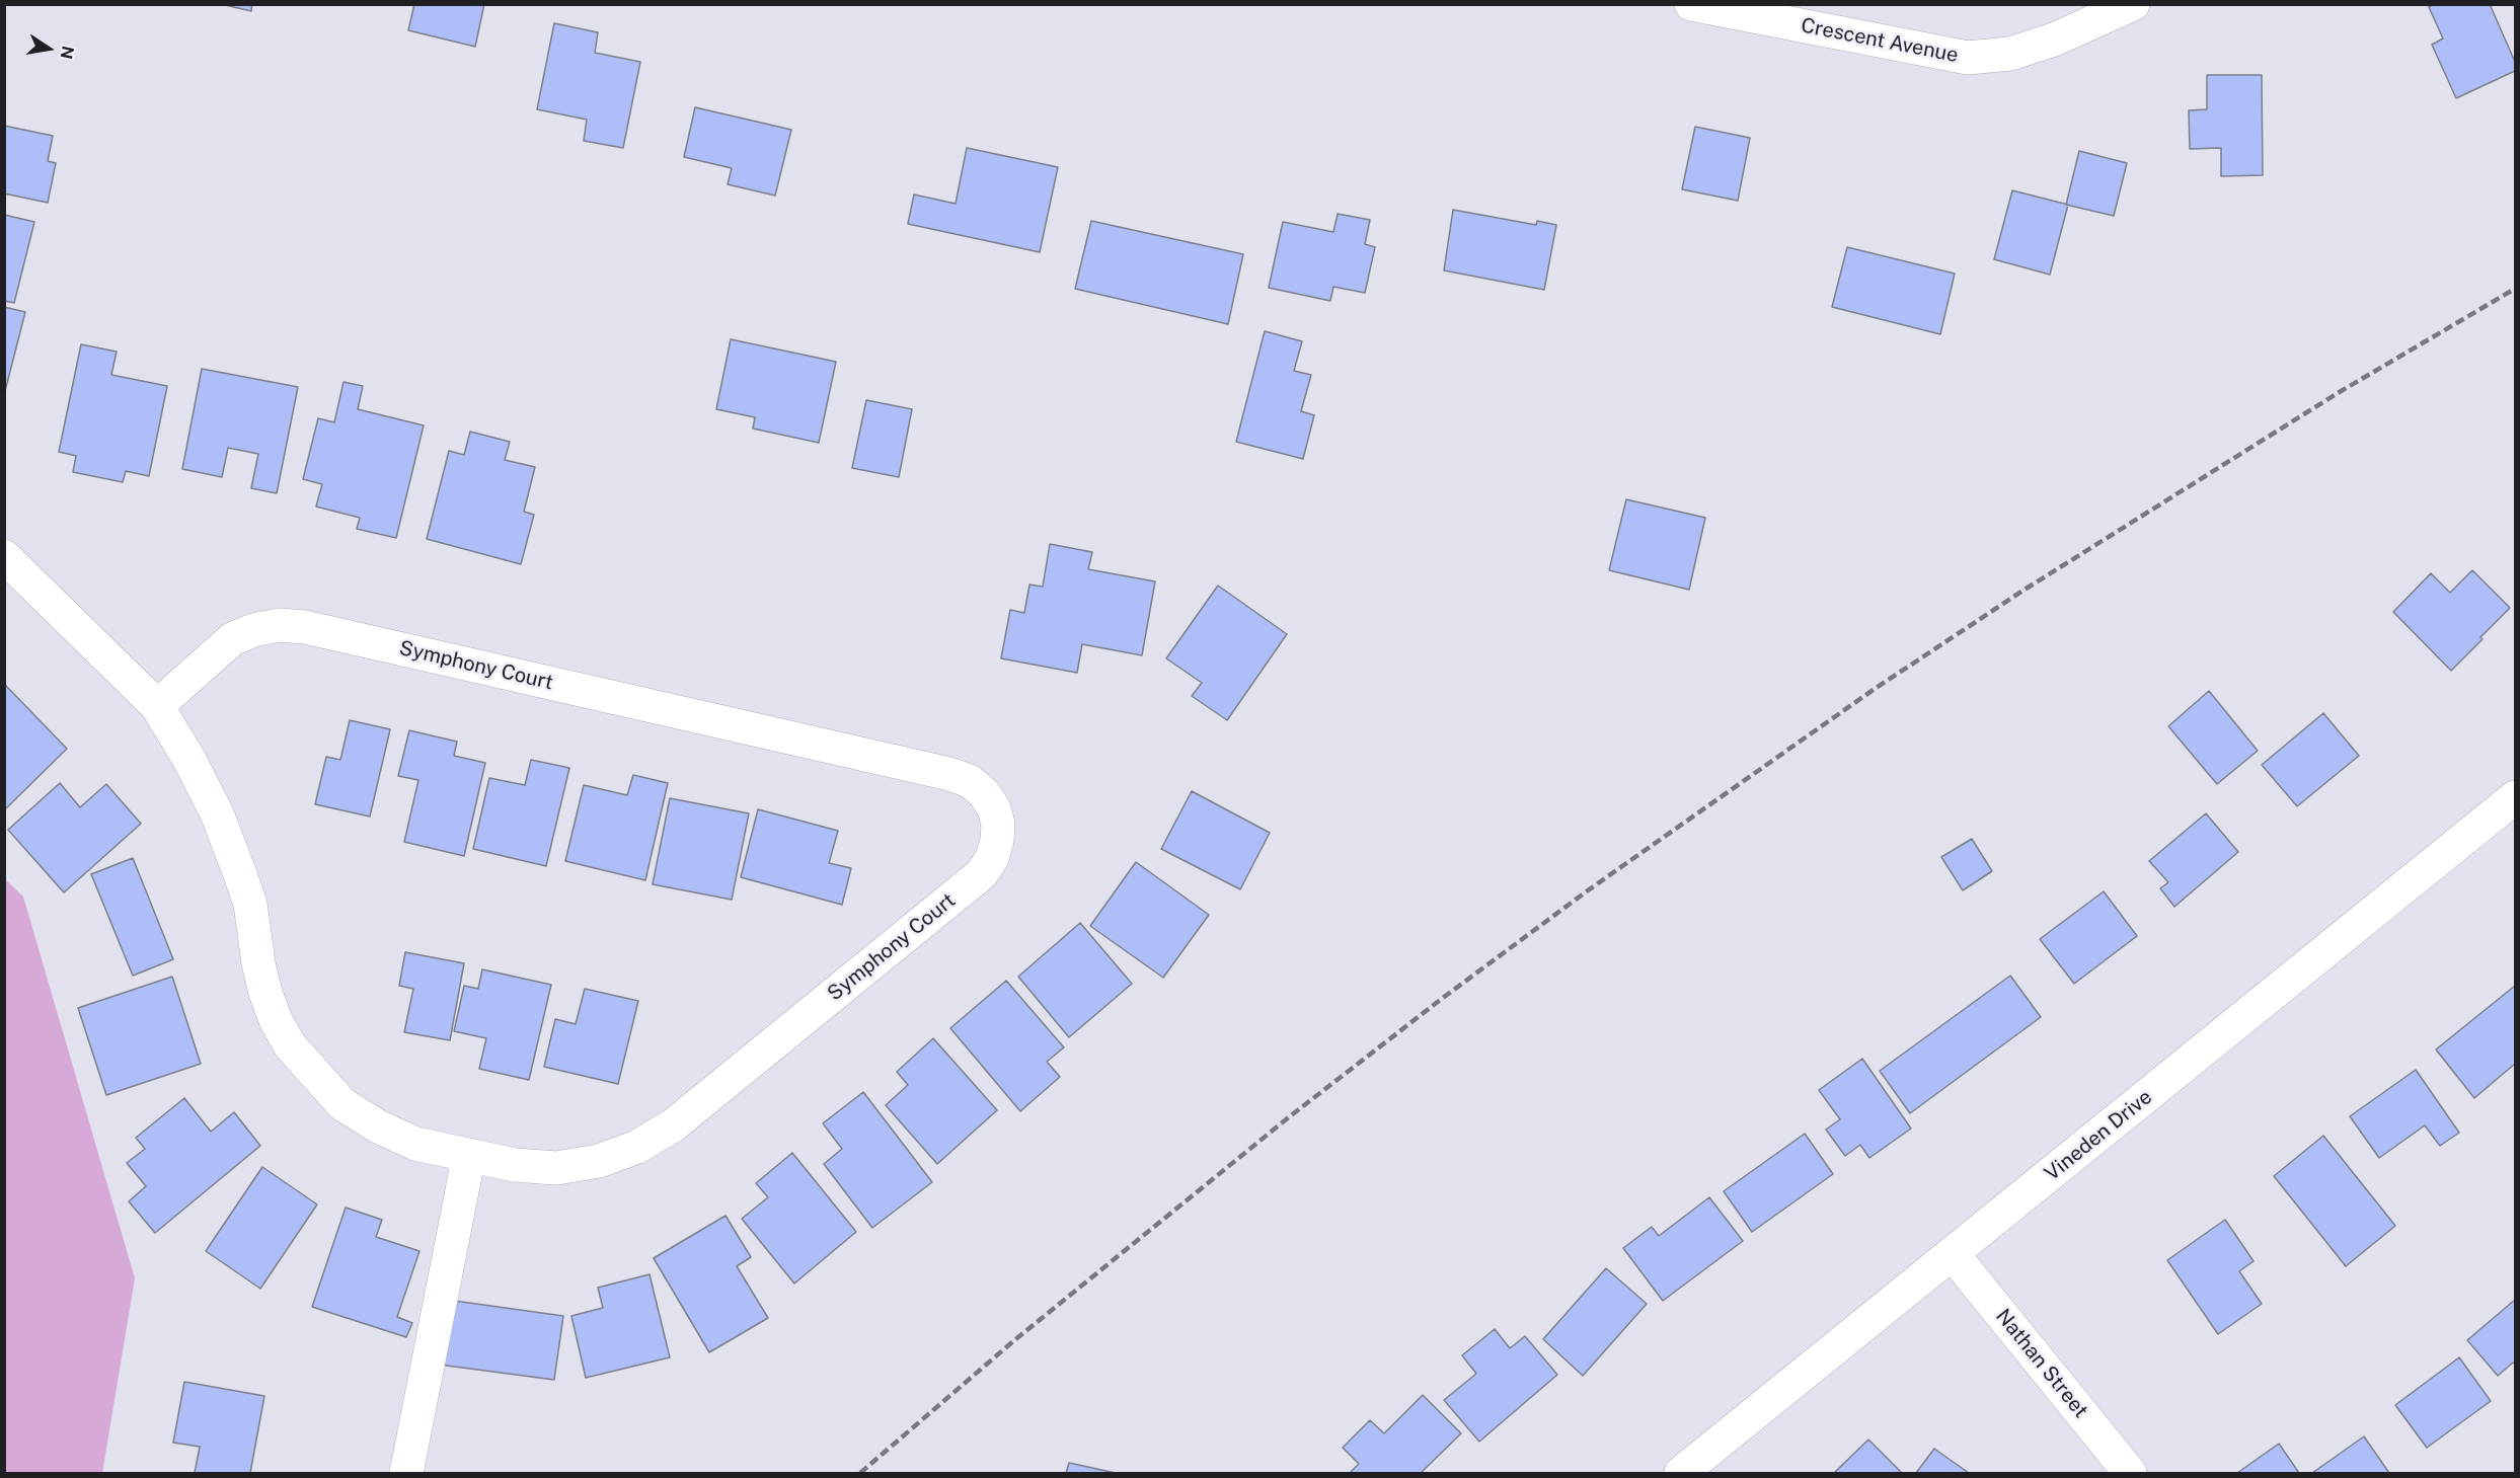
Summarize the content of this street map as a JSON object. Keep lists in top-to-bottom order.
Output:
{
  "streets": {
    "street": [
      "Crescent Avenue",
      "Symphony Court",
      "Vineden Drive",
      "Nathan Street"
    ]
  },
  "crossings": [
    ["Vineden Drive", "Nathan Street"]
  ],
  "north": "right"
}
